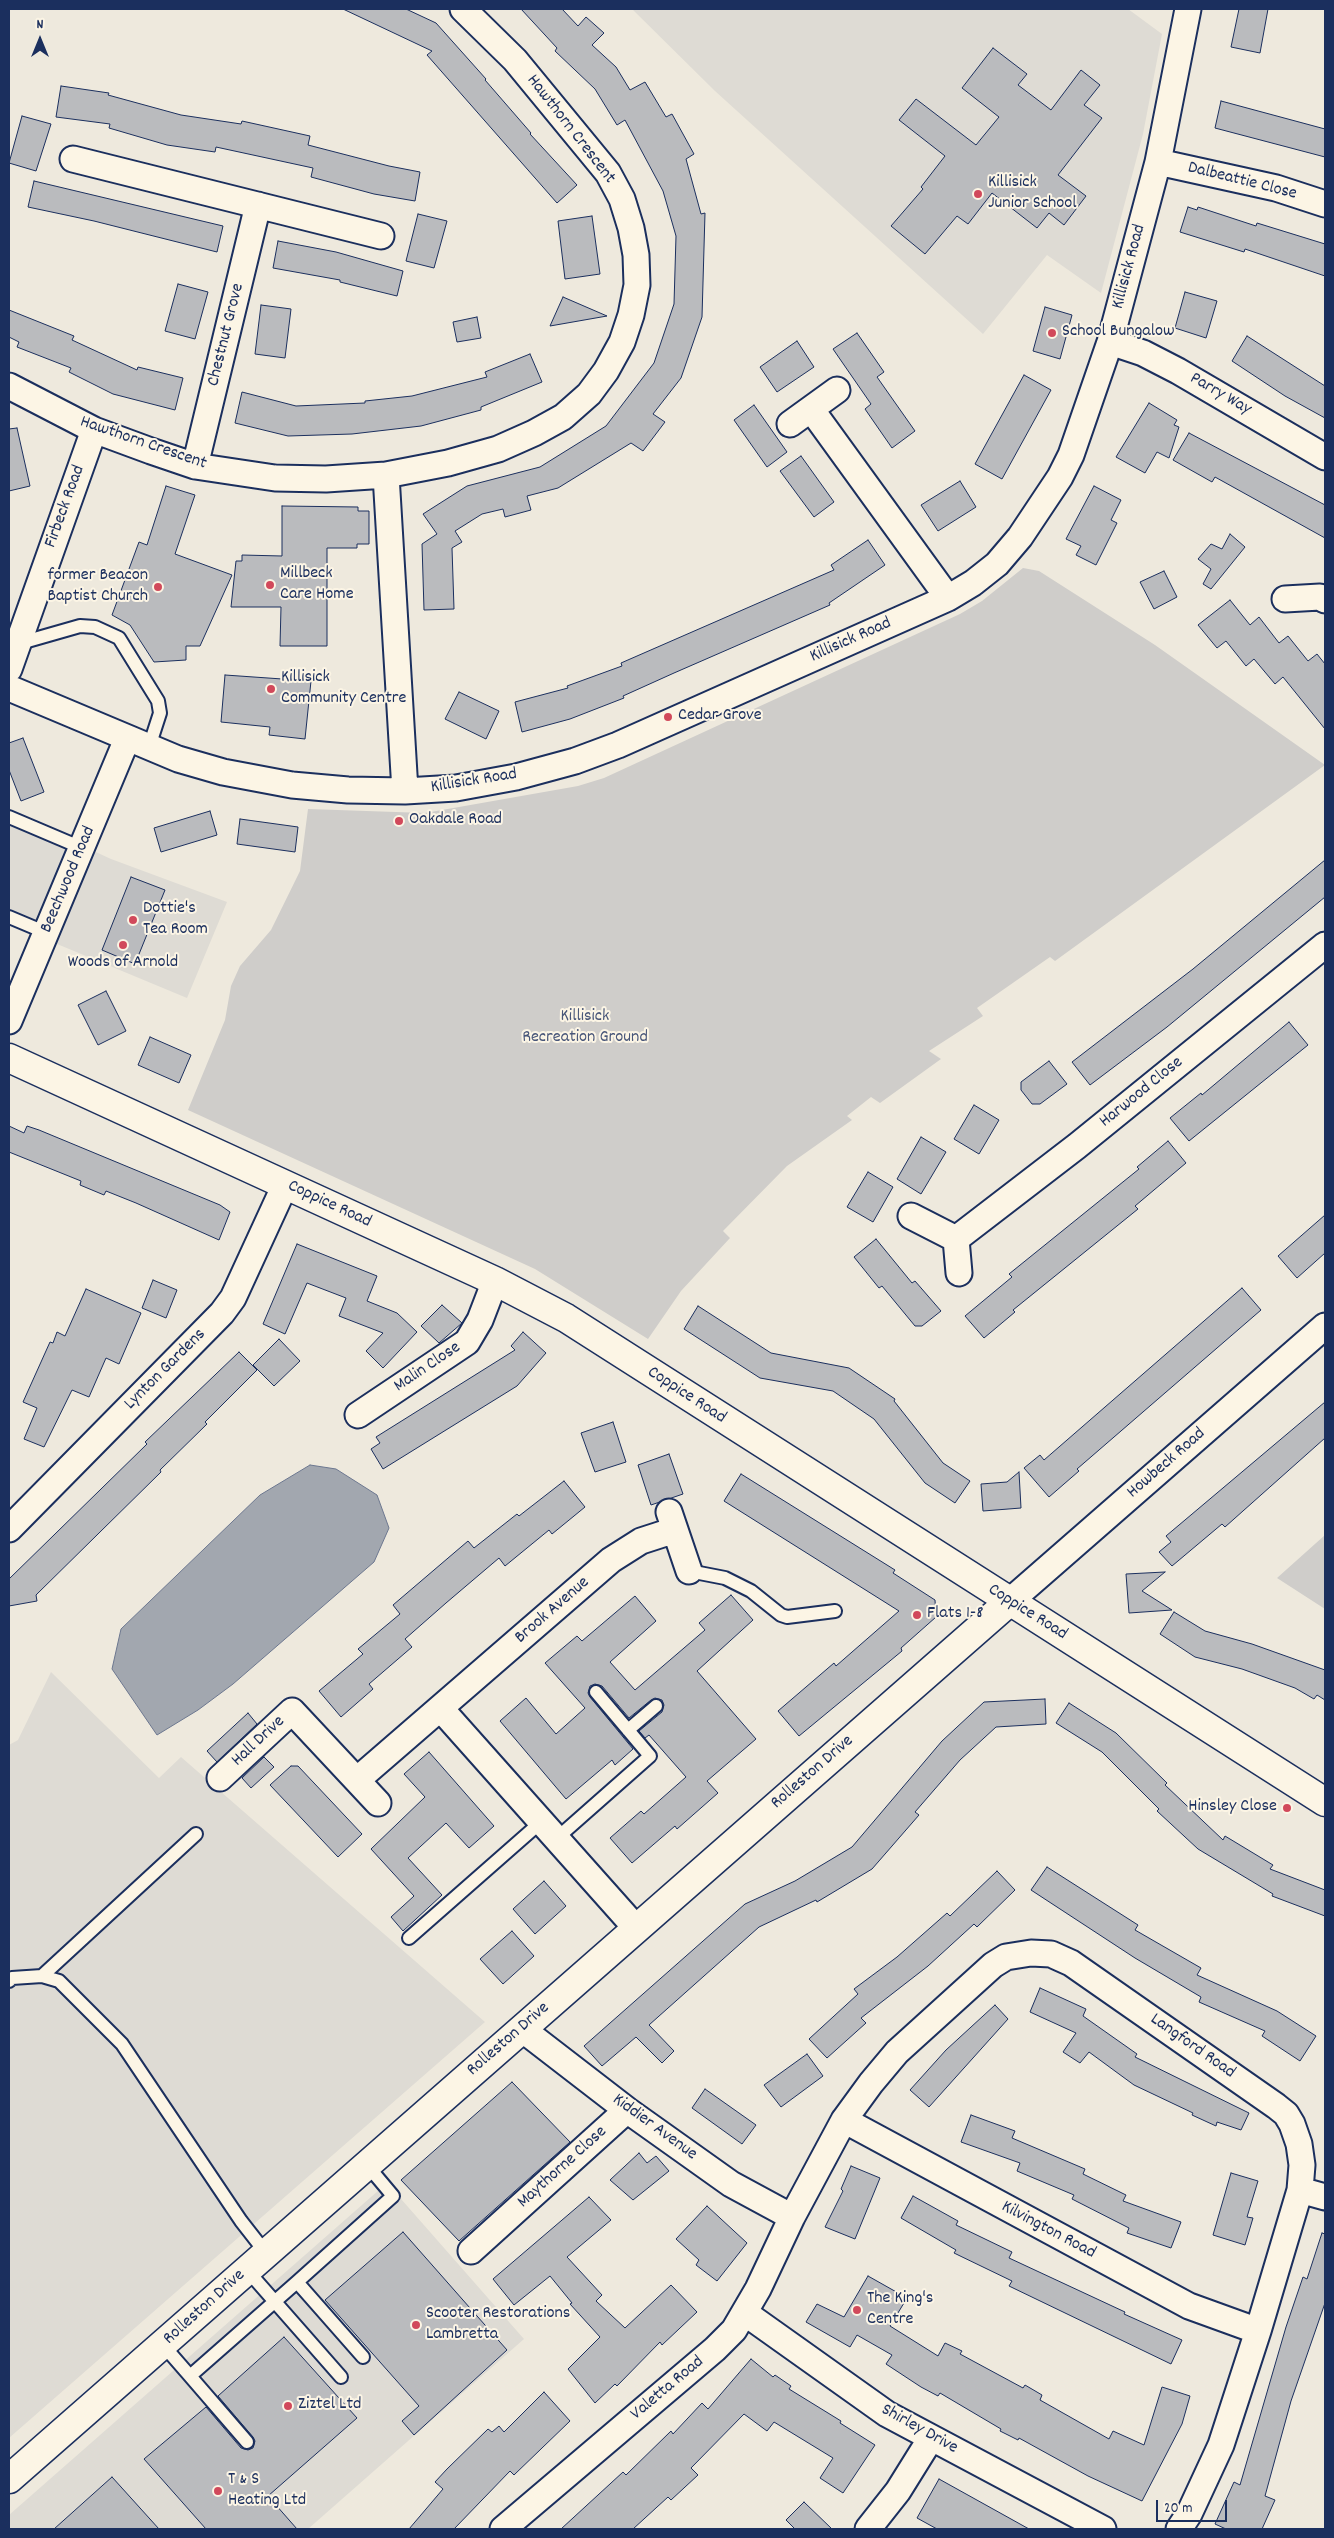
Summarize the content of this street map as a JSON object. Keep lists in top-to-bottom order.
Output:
{
  "streets": {
    "street": [
      "Hawthorn Crescent",
      "Dalbeattie Close",
      "Killisick Road",
      "Chestnut Grove",
      "Parry Way",
      "Firbeck Road",
      "Beechwood Road",
      "Harwood Close",
      "Coppice Road",
      "Malin Close",
      "Lynton Gardens",
      "Howbeck Road",
      "Brook Avenue",
      "Hall Drive",
      "Rolleston Drive",
      "Langford Road",
      "Kiddier Avenue",
      "Maythorne Close",
      "Kilvington Road",
      "Valetta Road",
      "Shirley Drive"
    ]
  },
  "crossings": [
    ["Hawthorn Crescent", "Chestnut Grove"],
    ["Hawthorn Crescent", "Firbeck Road"],
    ["Dalbeattie Close", "Killisick Road"],
    ["Killisick Road", "Parry Way"],
    ["Killisick Road", "Beechwood Road"],
    ["Coppice Road", "Malin Close"],
    ["Coppice Road", "Lynton Gardens"],
    ["Coppice Road", "Howbeck Road"],
    ["Coppice Road", "Rolleston Drive"],
    ["Howbeck Road", "Rolleston Drive"],
    ["Brook Avenue", "Hall Drive"],
    ["Rolleston Drive", "Kiddier Avenue"],
    ["Langford Road", "Kiddier Avenue"],
    ["Langford Road", "Kilvington Road"],
    ["Langford Road", "Valetta Road"],
    ["Kiddier Avenue", "Maythorne Close"],
    ["Kiddier Avenue", "Valetta Road"],
    ["Valetta Road", "Shirley Drive"]
  ],
  "parks": ["Killisick Recreation Ground"],
  "places": [
    "Killisick Junior School",
    "School Bungalow",
    "Millbeck Care Home",
    "former Beacon Baptist Church",
    "Killisick Community Centre",
    "Cedar Grove",
    "Oakdale Road",
    "Dottie's Tea Room",
    "Woods of Arnold",
    "Flats 1-8",
    "Hinsley Close",
    "The King's Centre",
    "Scooter Restorations Lambretta",
    "Ziztel Ltd",
    "T & S Heating Ltd"
  ],
  "scale_bar": "20 m",
  "north": "top"
}
